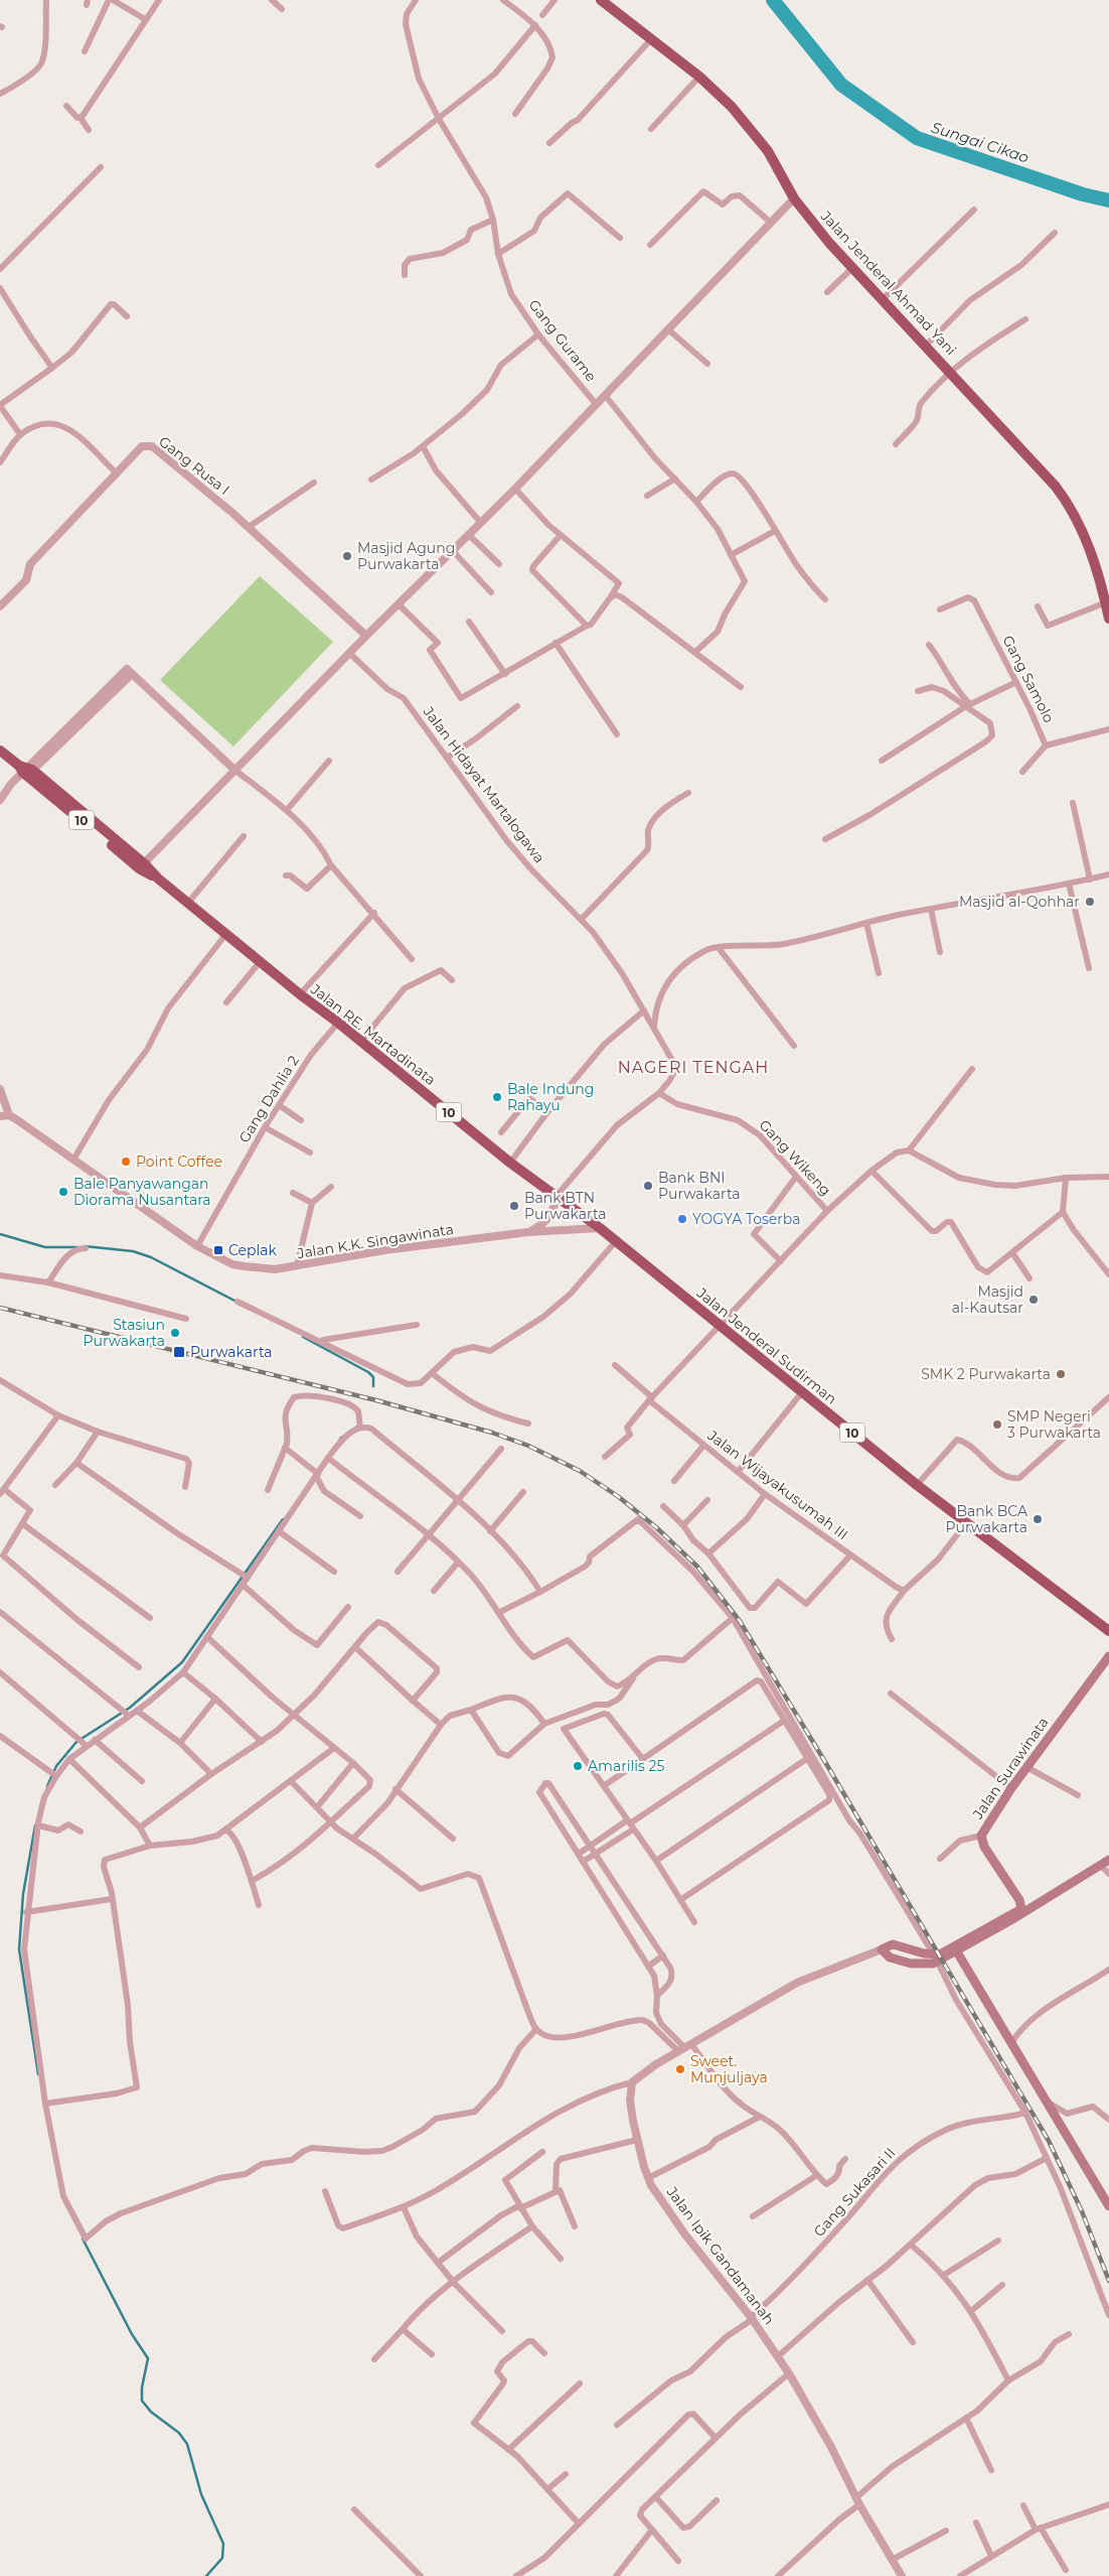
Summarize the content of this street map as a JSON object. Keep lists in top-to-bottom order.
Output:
{
  "streets": {
    "highway": [
      "Jalan Jenderal Ahmad Yani",
      "10",
      "Jalan RE. Martadinata",
      "Jalan Jenderal Sudirman"
    ],
    "main road": ["Jalan Surawinata"],
    "street": [
      "Gang Gurame",
      "Gang Rusa I",
      "Gang Samolo",
      "Jalan Hidayat Martalogawa",
      "Gang Dahlia 2",
      "Gang Wikeng",
      "Jalan K.K. Singawinata",
      "Jalan Wijayakusumah III",
      "Gang Sukasari II",
      "Jalan Ipik Gandamanah"
    ]
  },
  "crossings": [
    ["Jalan Hidayat Martalogawa", "Jalan RE. Martadinata"],
    ["Jalan Hidayat Martalogawa", "Gang Wikeng"],
    ["Jalan Hidayat Martalogawa", "Jalan K.K. Singawinata"],
    ["Jalan RE. Martadinata", "Gang Dahlia 2"],
    ["Jalan RE. Martadinata", "Jalan K.K. Singawinata"],
    ["Jalan RE. Martadinata", "Jalan Jenderal Sudirman"],
    ["Gang Dahlia 2", "Jalan K.K. Singawinata"],
    ["Jalan K.K. Singawinata", "Jalan Jenderal Sudirman"],
    ["Gang Sukasari II", "Jalan Ipik Gandamanah"]
  ],
  "districts": ["NAGERI TENGAH"],
  "water": ["Sungai Cikao"],
  "places": {
    "other": [
      "Masjid Agung Purwakarta",
      "Masjid al-Qohhar",
      "Bale Indung Rahayu",
      "Point Coffee",
      "Bank BNI Purwakarta",
      "Bale Panyawangan Diorama Nusantara",
      "Bank BTN Purwakarta",
      "YOGYA Toserba",
      "Masjid al-Kautsar",
      "Stasiun Purwakarta",
      "SMK 2 Purwakarta",
      "SMP Negeri 3 Purwakarta",
      "Bank BCA Purwakarta",
      "Amarilis 25",
      "Sweet. Munjuljaya"
    ],
    "transit": ["Ceplak", "Purwakarta"]
  }
}
